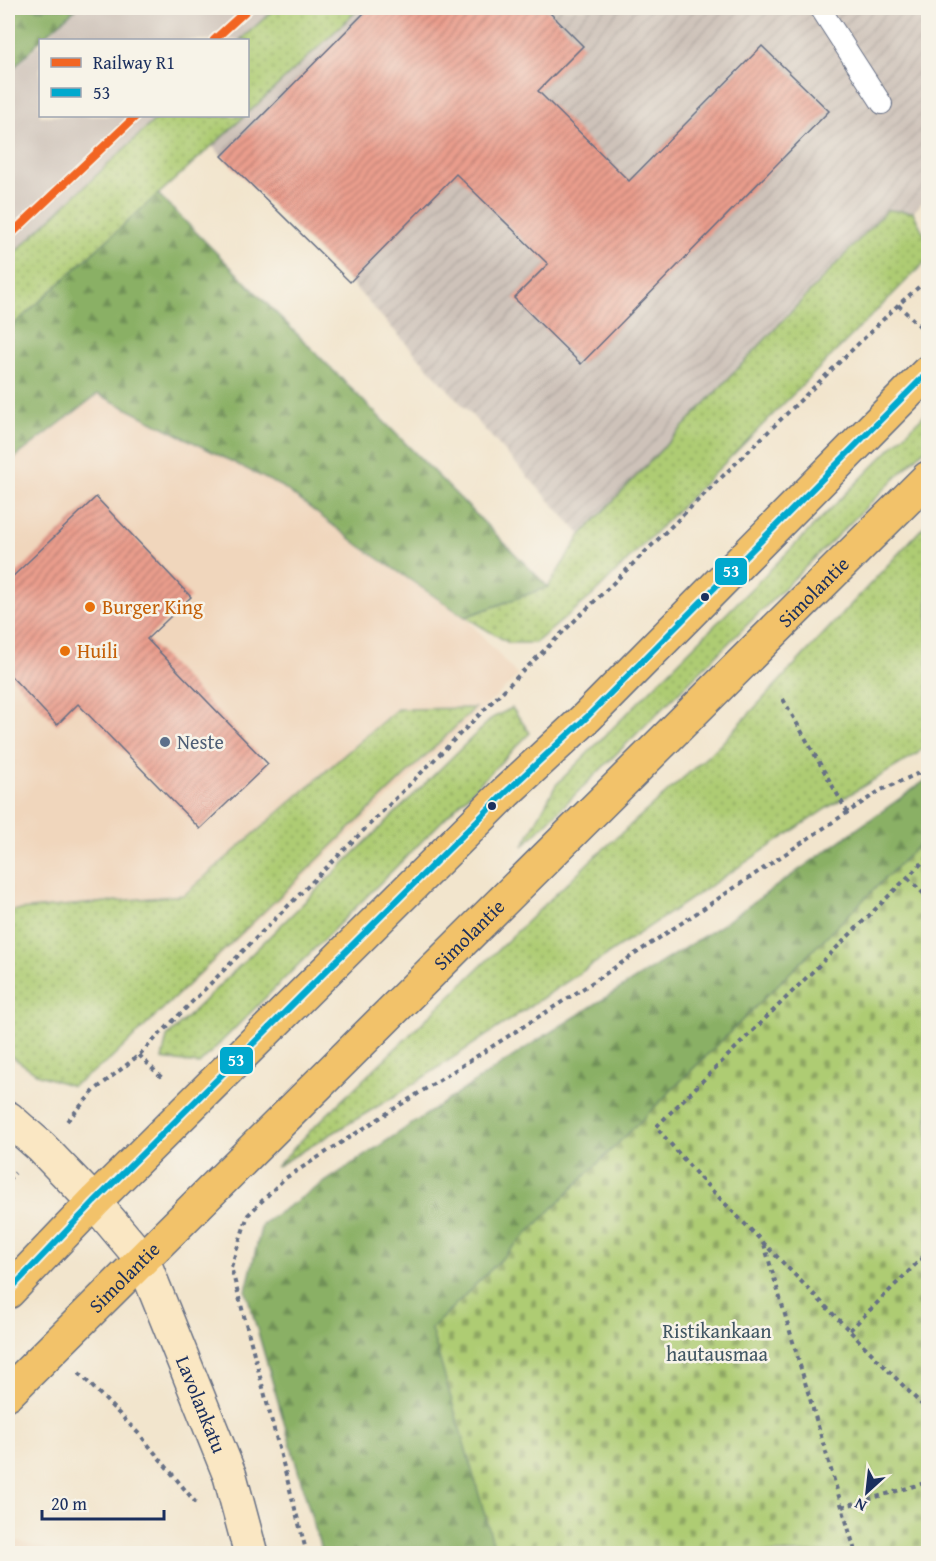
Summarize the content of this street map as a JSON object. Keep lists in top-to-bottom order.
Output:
{
  "streets": {
    "main road": ["Simolantie", "Lavolankatu"]
  },
  "crossings": [
    ["Simolantie", "Lavolankatu"]
  ],
  "parks": ["Ristikankaan hautausmaa"],
  "places": ["Burger King", "Huili", "Neste"],
  "lines": ["rail line R1", "transit line 53"],
  "legend": ["Railway R1", "53"],
  "scale_bar": "20 m",
  "north": "bottom left"
}
